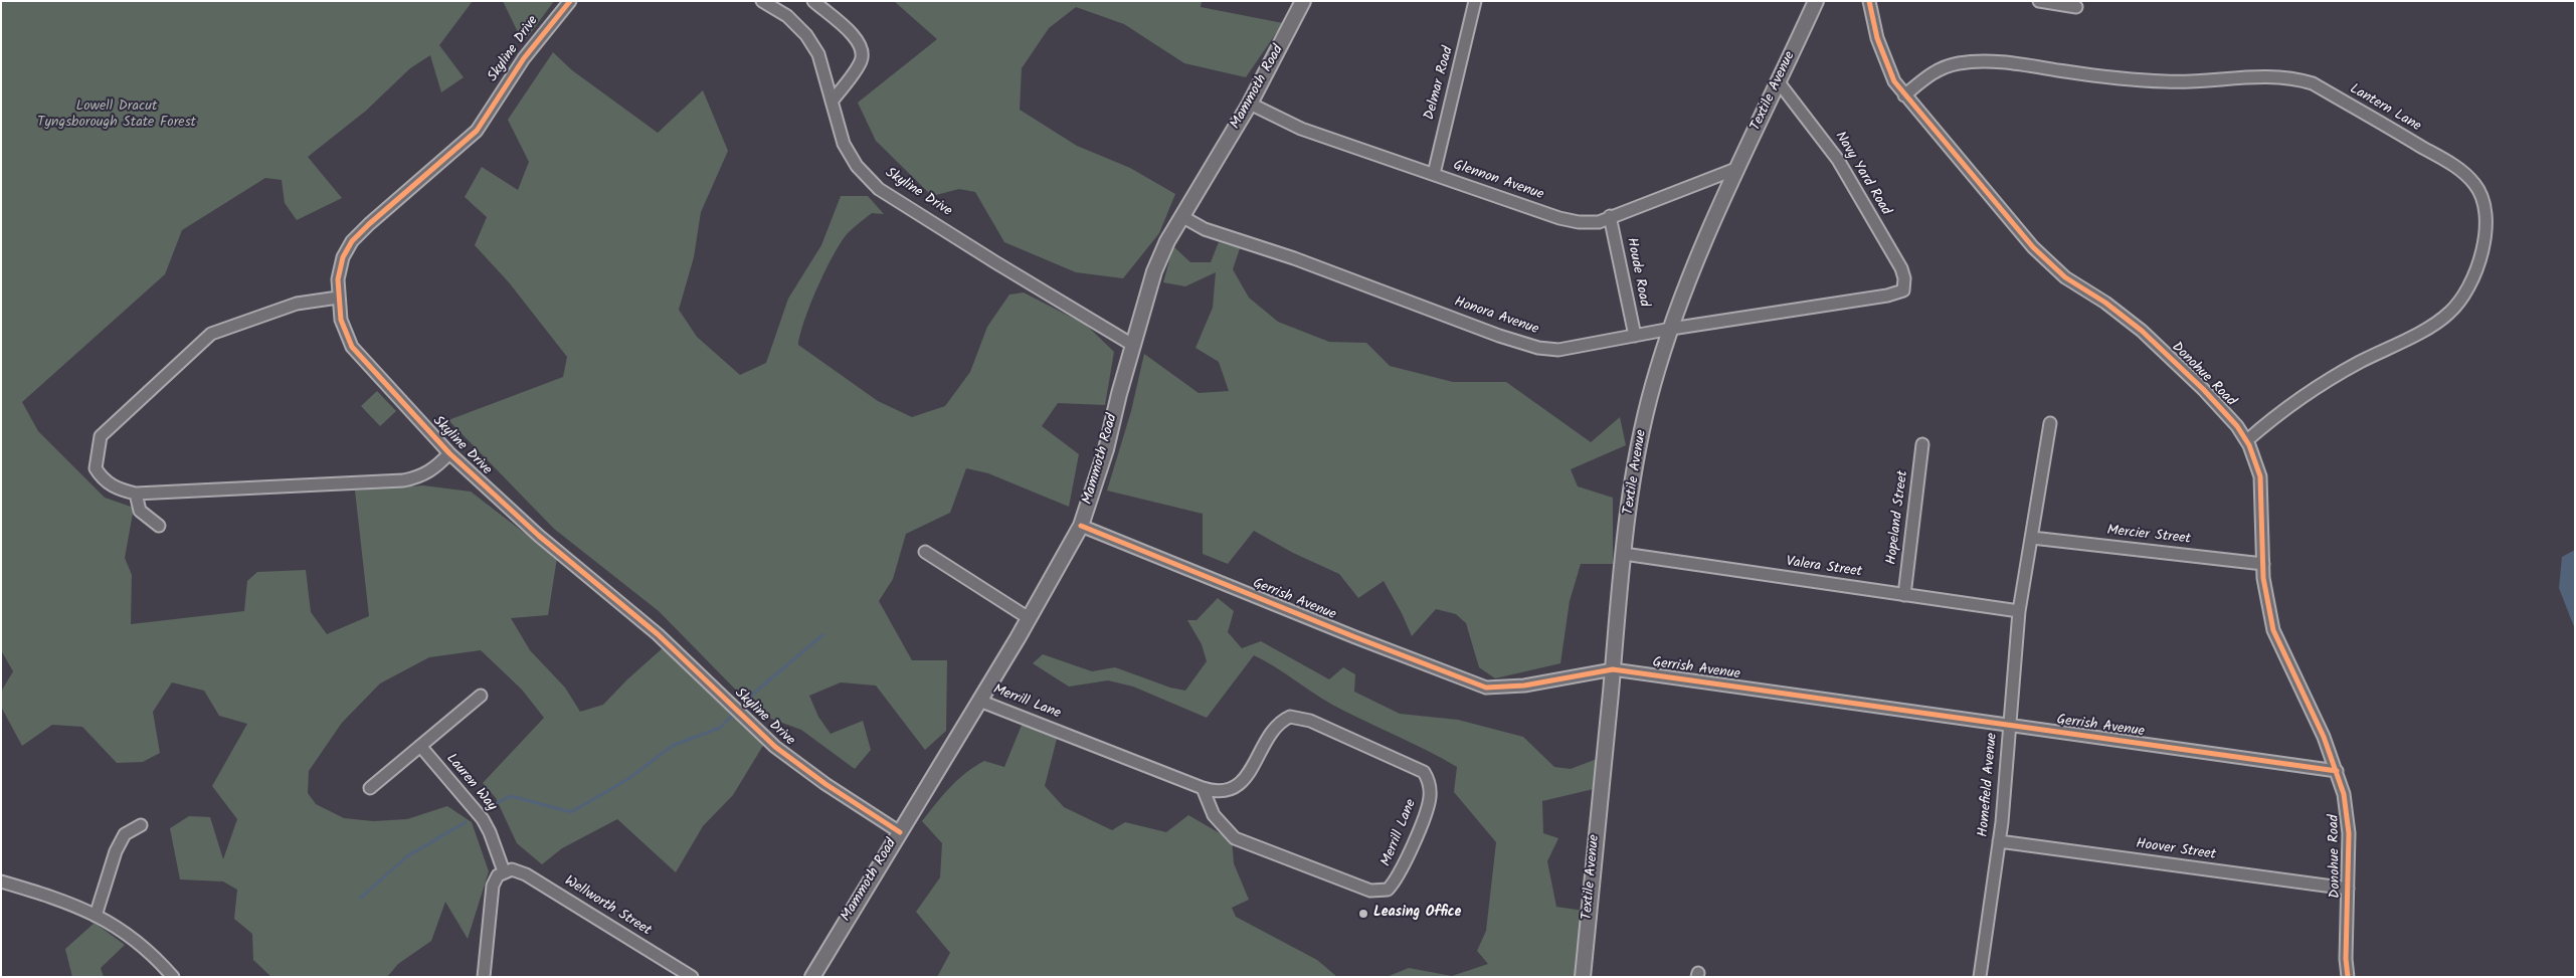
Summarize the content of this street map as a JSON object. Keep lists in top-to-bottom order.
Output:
{
  "streets": {
    "main road": ["Mammoth Road", "Textile Avenue"],
    "street": [
      "Skyline Drive",
      "Delmar Road",
      "Lantern Lane",
      "Navy Yard Road",
      "Glennon Avenue",
      "Houde Road",
      "Honora Avenue",
      "Donohue Road",
      "Hopeland Street",
      "Mercier Street",
      "Valera Street",
      "Gerrish Avenue",
      "Merrill Lane",
      "Lauren Way",
      "Homefield Avenue",
      "Hoover Street",
      "Wellworth Street"
    ]
  },
  "crossings": [
    ["Skyline Drive", "Mammoth Road"],
    ["Delmar Road", "Glennon Avenue"],
    ["Mammoth Road", "Glennon Avenue"],
    ["Mammoth Road", "Honora Avenue"],
    ["Mammoth Road", "Gerrish Avenue"],
    ["Mammoth Road", "Merrill Lane"],
    ["Textile Avenue", "Navy Yard Road"],
    ["Textile Avenue", "Glennon Avenue"],
    ["Textile Avenue", "Honora Avenue"],
    ["Textile Avenue", "Valera Street"],
    ["Textile Avenue", "Gerrish Avenue"],
    ["Lantern Lane", "Donohue Road"],
    ["Navy Yard Road", "Honora Avenue"],
    ["Glennon Avenue", "Houde Road"],
    ["Houde Road", "Honora Avenue"],
    ["Donohue Road", "Mercier Street"],
    ["Donohue Road", "Gerrish Avenue"],
    ["Donohue Road", "Hoover Street"],
    ["Hopeland Street", "Valera Street"],
    ["Mercier Street", "Homefield Avenue"],
    ["Valera Street", "Homefield Avenue"],
    ["Gerrish Avenue", "Homefield Avenue"],
    ["Lauren Way", "Wellworth Street"],
    ["Homefield Avenue", "Hoover Street"]
  ],
  "parks": ["Lowell Dracut Tyngsborough State Forest"],
  "places": ["Leasing Office"]
}
